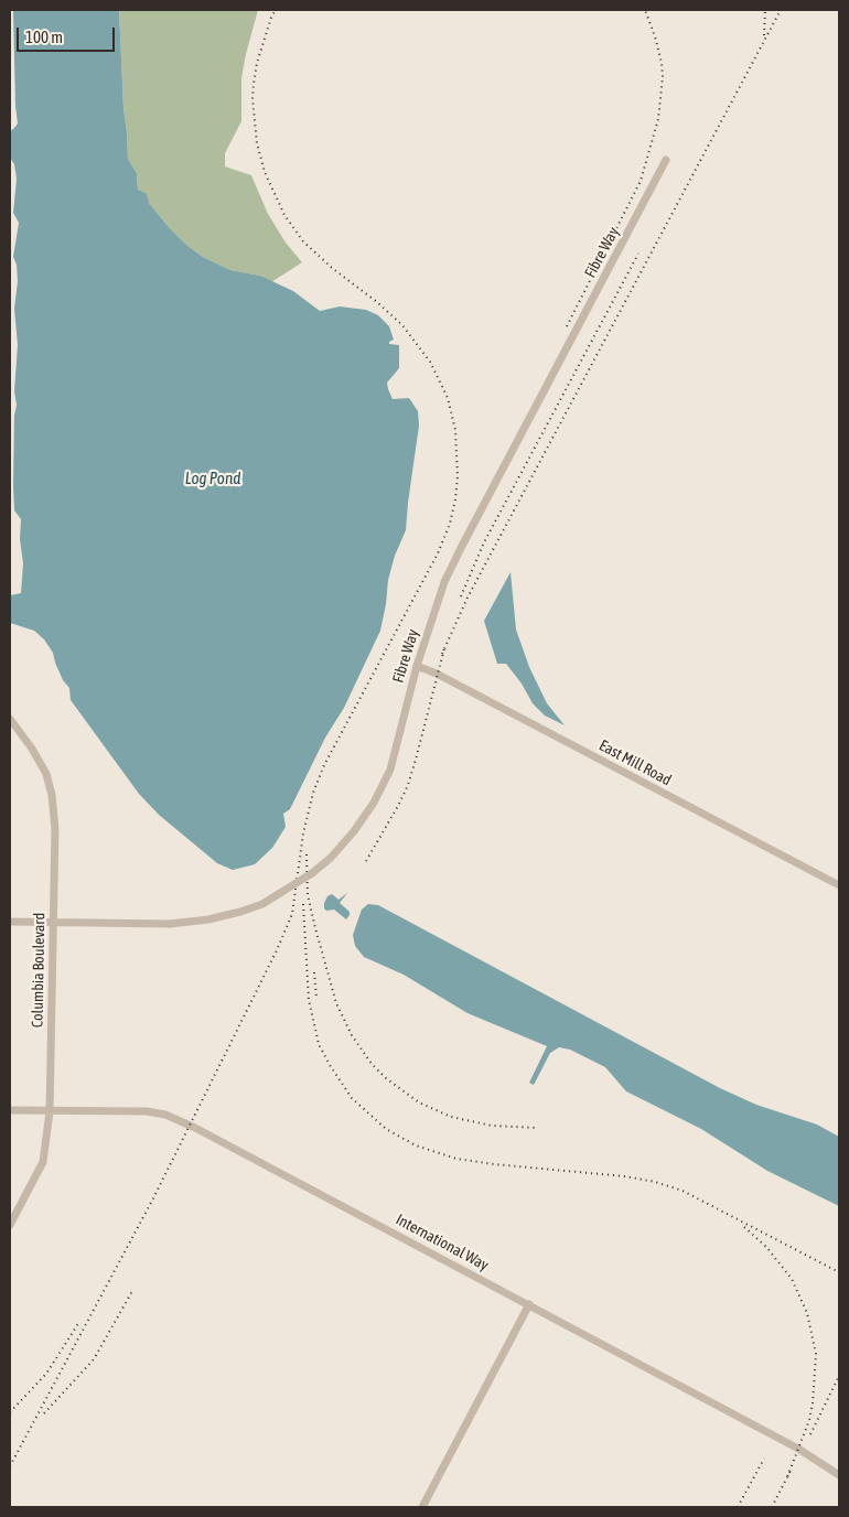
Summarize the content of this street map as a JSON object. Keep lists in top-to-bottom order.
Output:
{
  "streets": {
    "street": [
      "Fibre Way",
      "East Mill Road",
      "Columbia Boulevard",
      "International Way"
    ]
  },
  "crossings": [
    ["Fibre Way", "East Mill Road"],
    ["Fibre Way", "Columbia Boulevard"],
    ["Columbia Boulevard", "International Way"]
  ],
  "water": ["Log Pond"],
  "scale_bar": "100 m"
}
